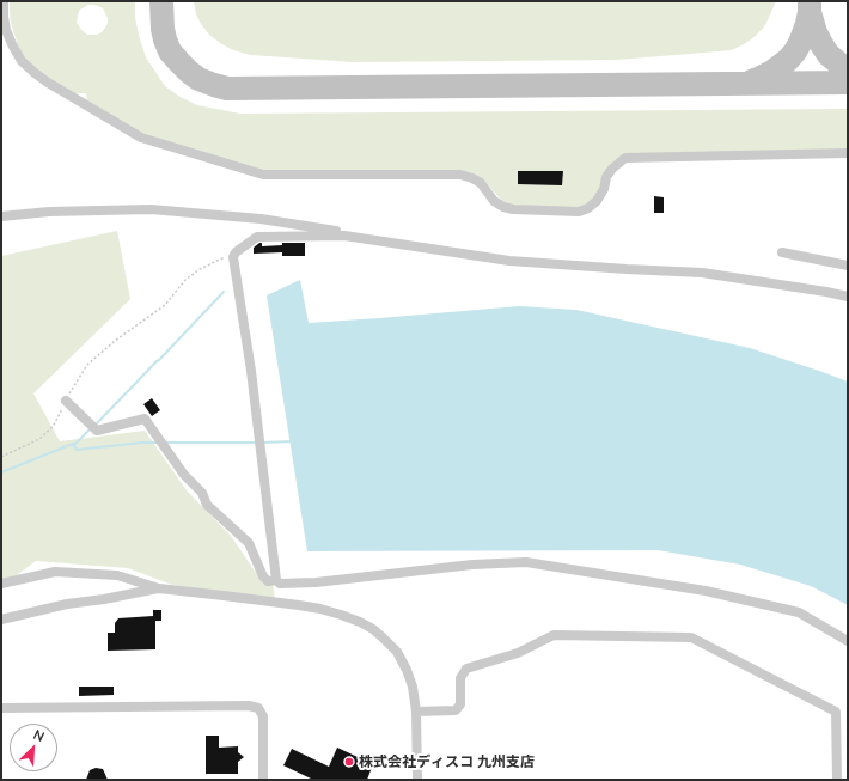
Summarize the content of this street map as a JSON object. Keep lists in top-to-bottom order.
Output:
{
  "places": ["株式会社ディスコ 九州支店"],
  "north": "top right"
}
